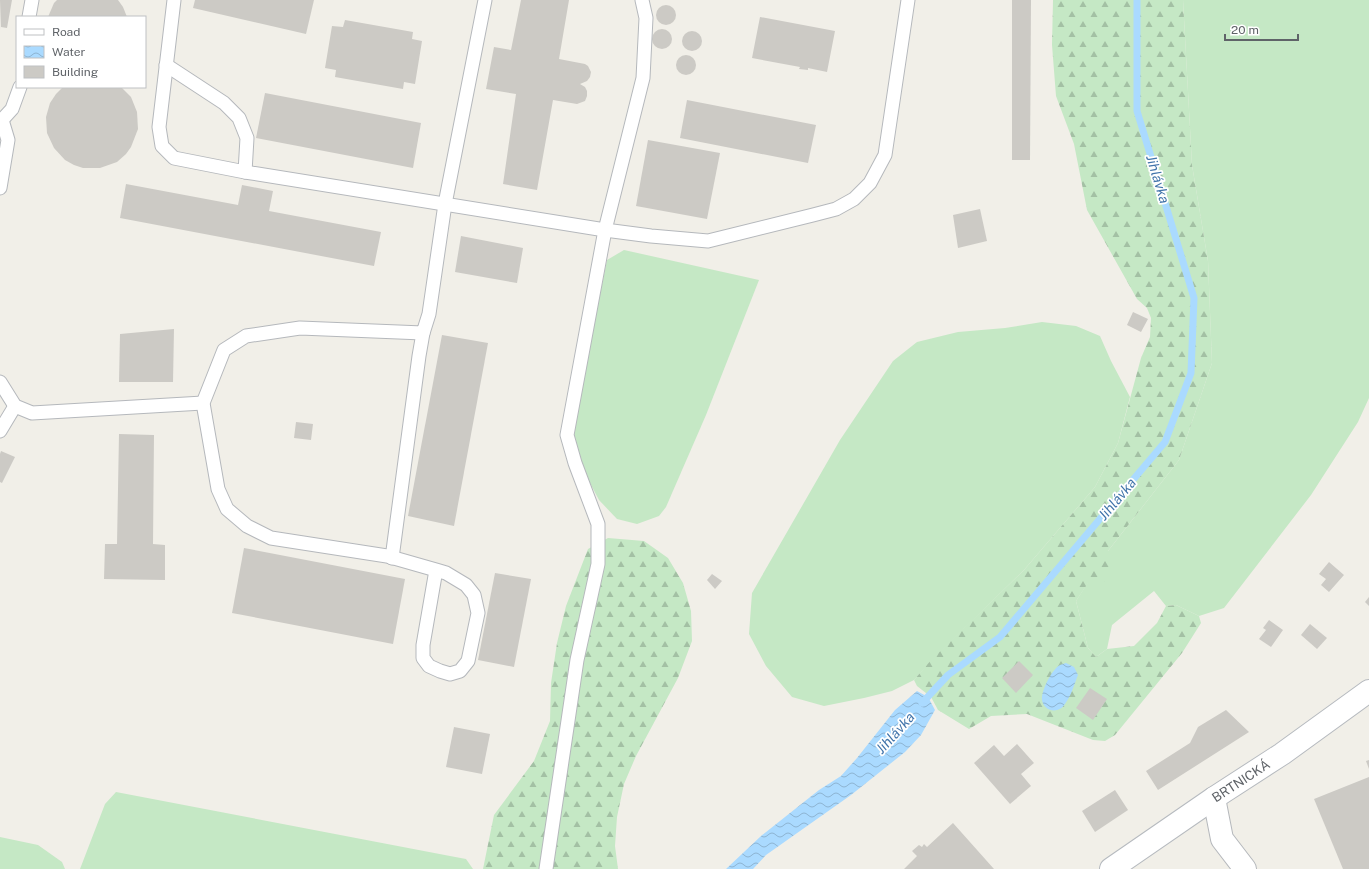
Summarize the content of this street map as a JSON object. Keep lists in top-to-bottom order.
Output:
{
  "streets": {
    "main road": ["BRTNICKÁ"]
  },
  "water": ["Jihlávka"],
  "legend": ["Road", "Water", "Building"],
  "scale_bar": "20 m"
}
